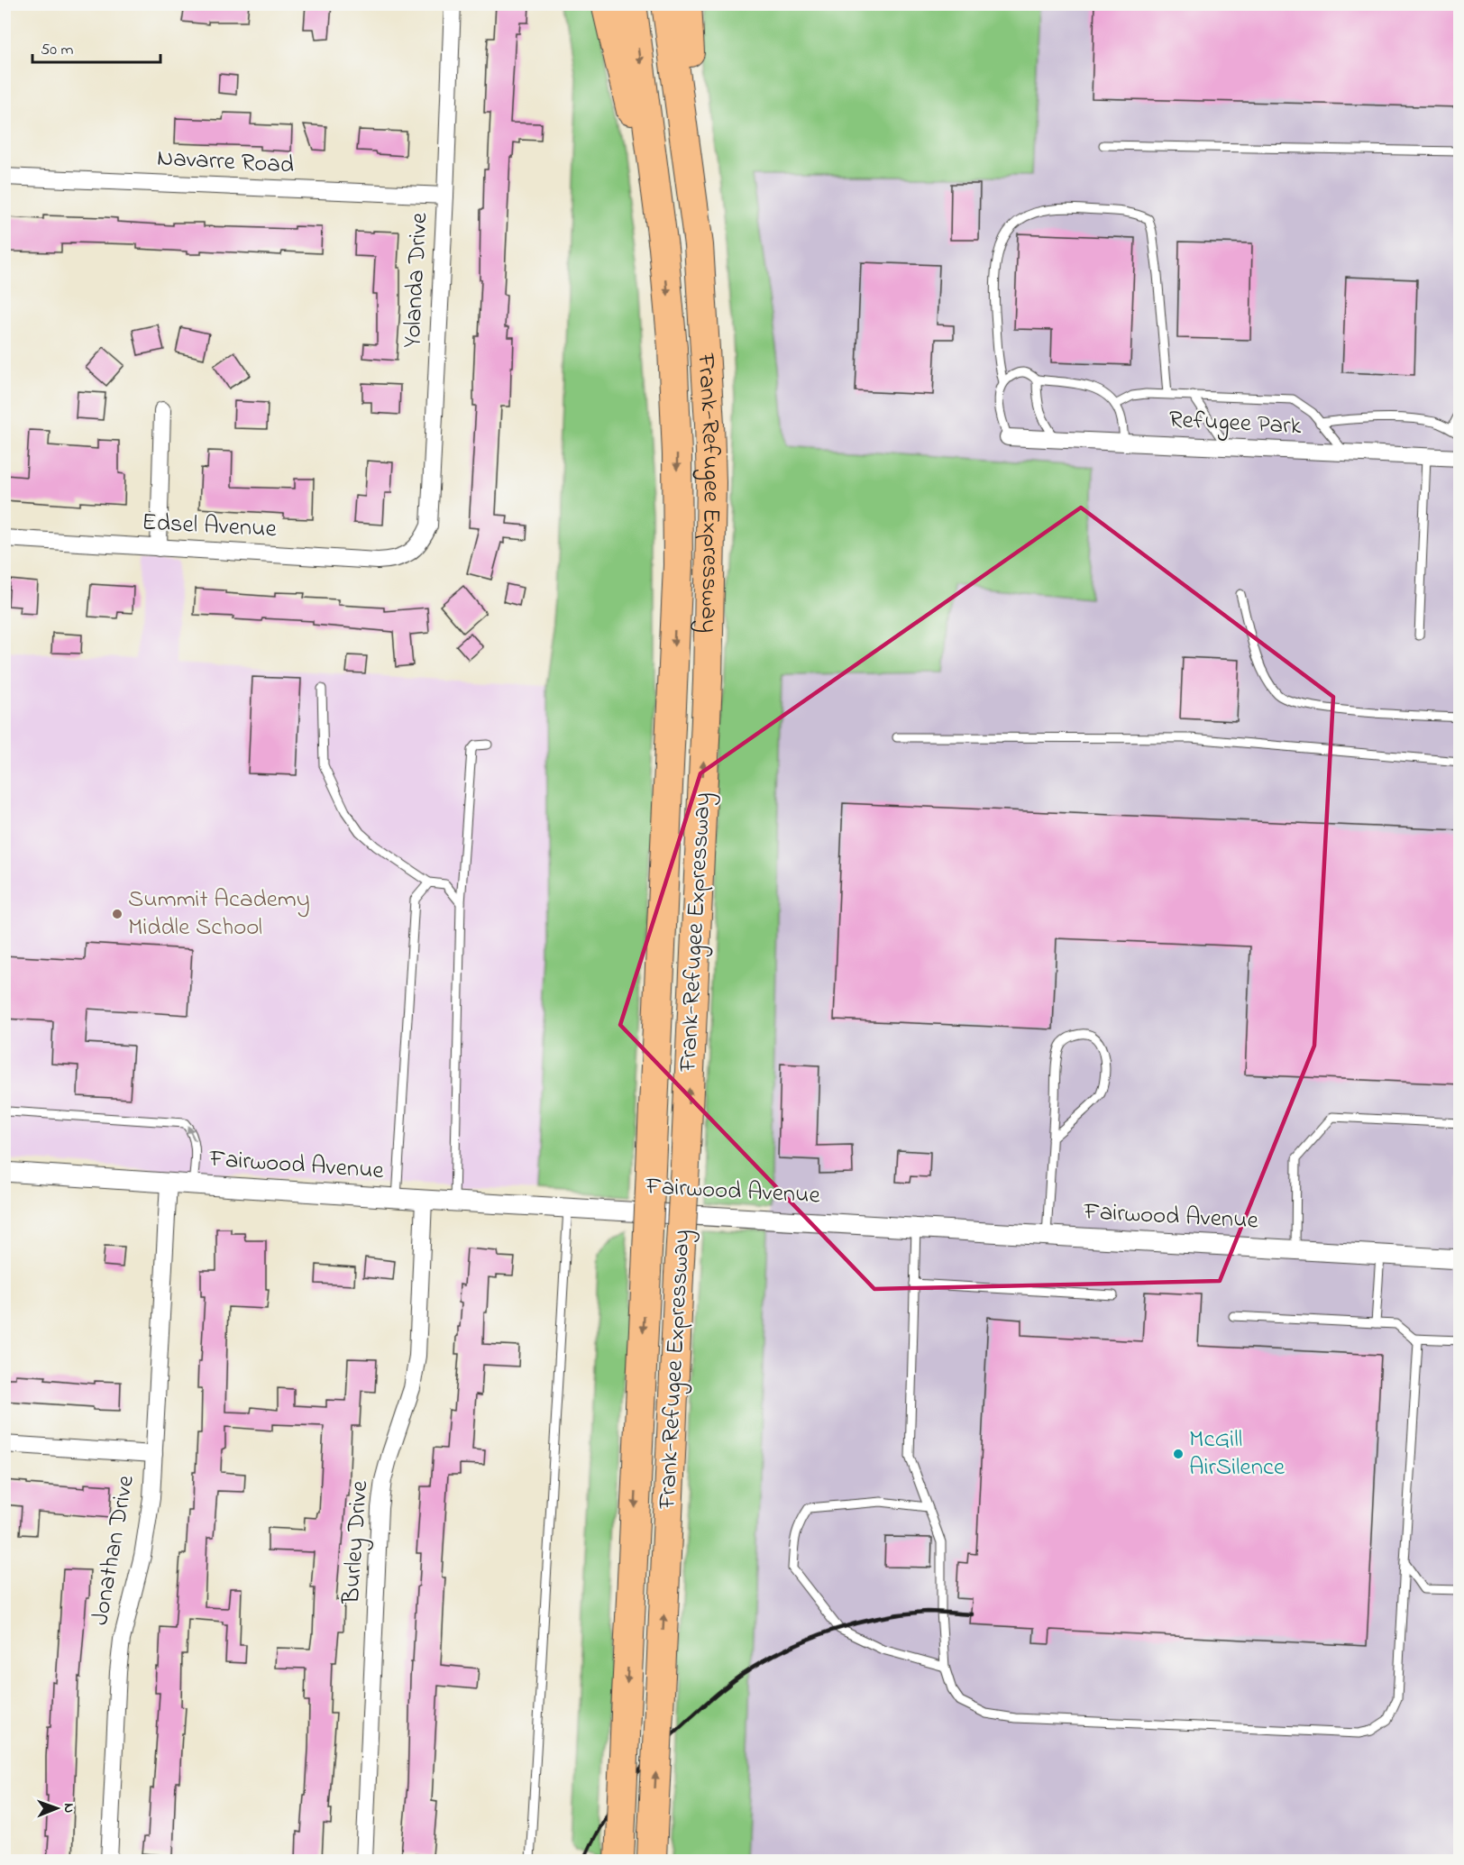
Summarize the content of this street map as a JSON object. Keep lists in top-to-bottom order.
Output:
{
  "streets": {
    "highway": ["Frank-Refugee Expressway"],
    "street": [
      "Navarre Road",
      "Yolanda Drive",
      "Refugee Park",
      "Edsel Avenue",
      "Fairwood Avenue",
      "Burley Drive",
      "Jonathan Drive"
    ]
  },
  "crossings": [
    ["Navarre Road", "Yolanda Drive"],
    ["Yolanda Drive", "Edsel Avenue"],
    ["Fairwood Avenue", "Burley Drive"],
    ["Fairwood Avenue", "Jonathan Drive"]
  ],
  "places": ["Summit Academy Middle School", "McGill AirSilence"],
  "scale_bar": "50 m",
  "north": "right"
}
